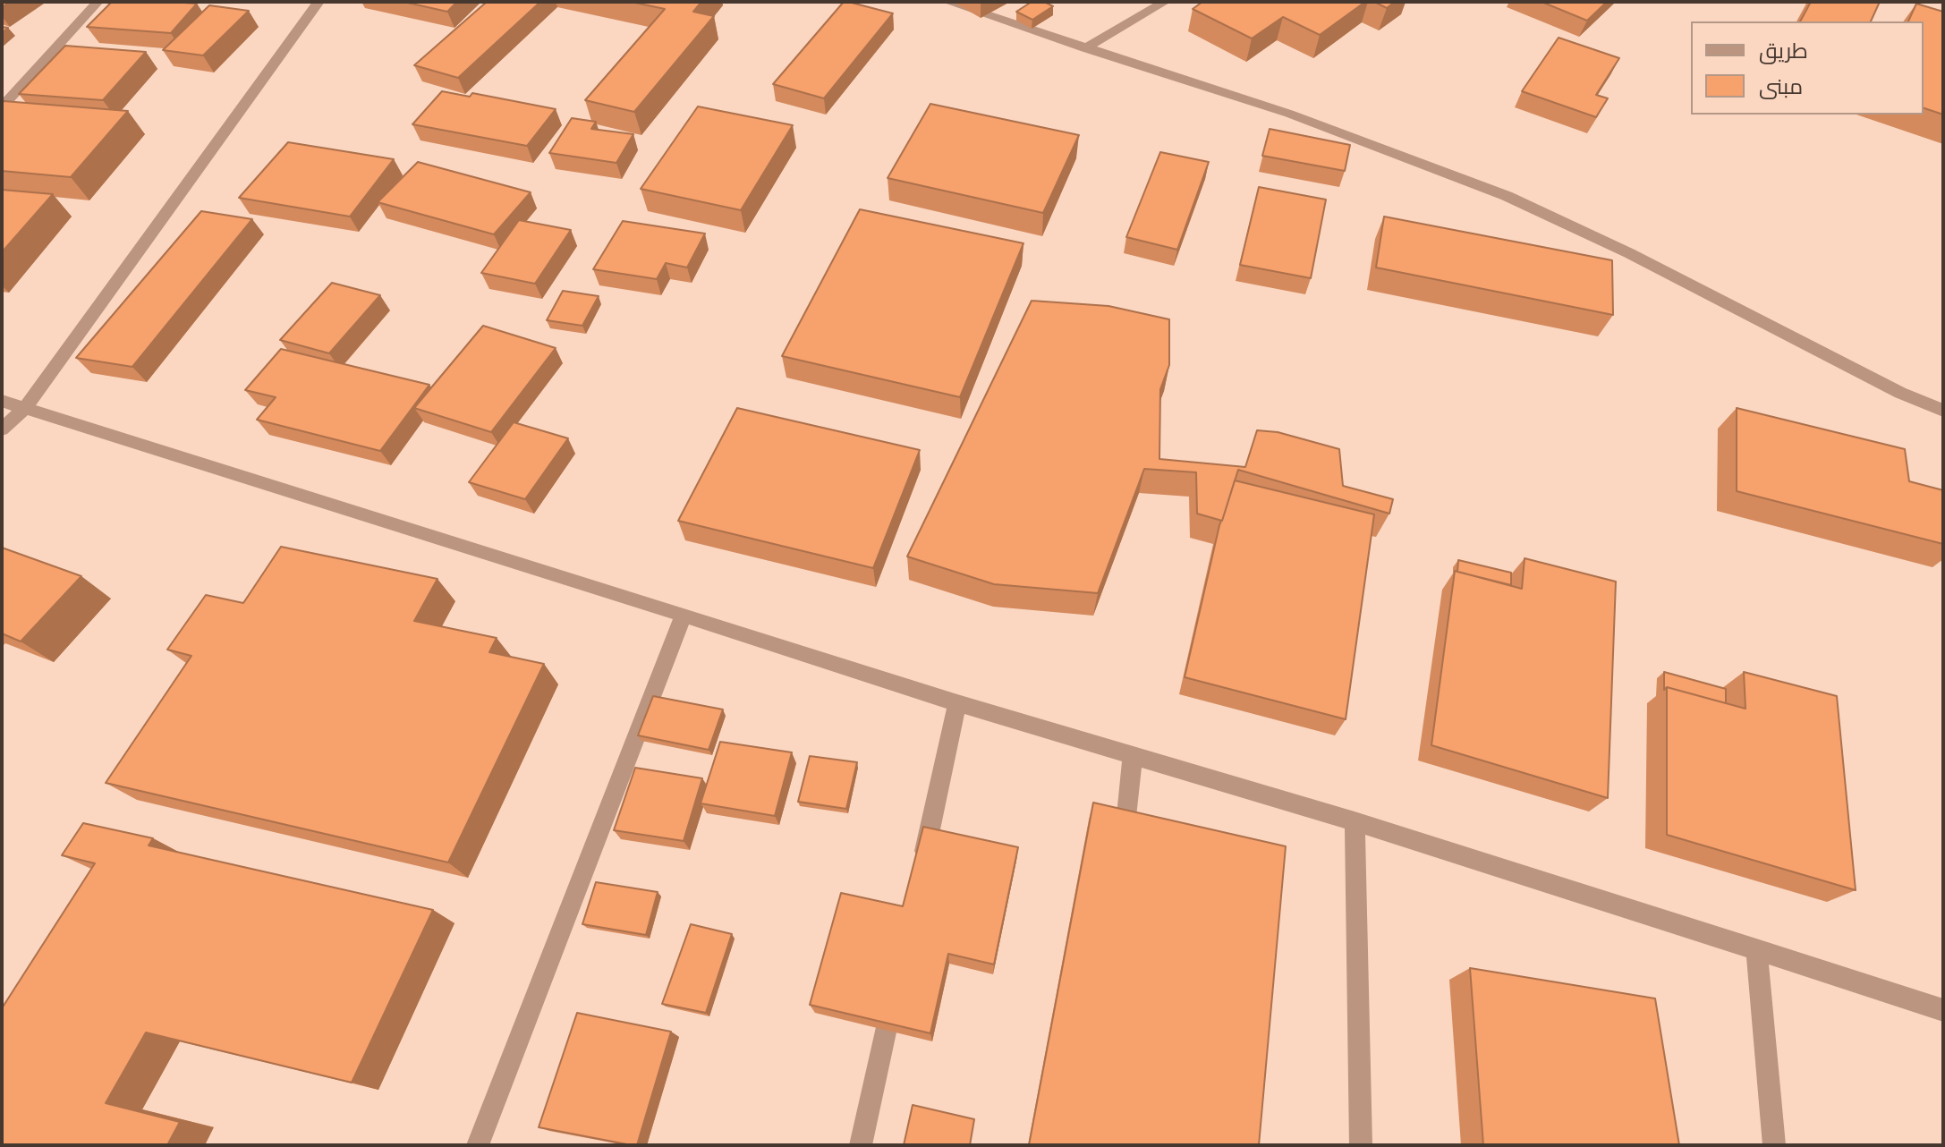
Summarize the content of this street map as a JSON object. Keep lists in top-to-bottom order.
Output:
{
  "legend": ["طريق", "مبنى"]
}
